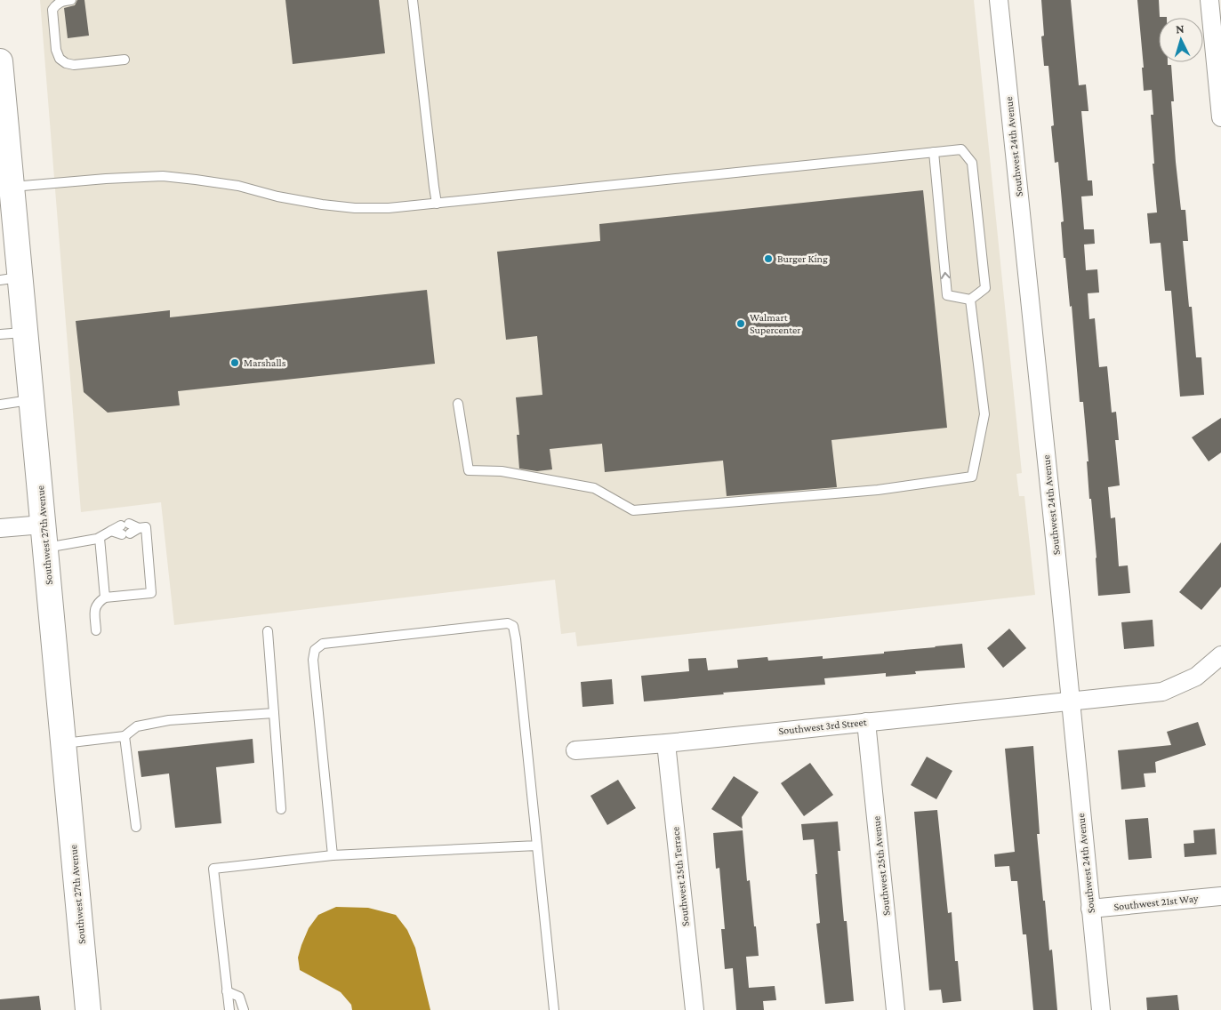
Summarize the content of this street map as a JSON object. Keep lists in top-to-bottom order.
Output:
{
  "streets": {
    "street": [
      "Southwest 24th Avenue",
      "Southwest 27th Avenue",
      "Southwest 3rd Street",
      "Southwest 25th Avenue",
      "Southwest 25th Terrace",
      "Southwest 21st Way"
    ]
  },
  "crossings": [
    ["Southwest 24th Avenue", "Southwest 3rd Street"],
    ["Southwest 24th Avenue", "Southwest 21st Way"],
    ["Southwest 3rd Street", "Southwest 25th Avenue"],
    ["Southwest 3rd Street", "Southwest 25th Terrace"]
  ],
  "places": ["Burger King", "Walmart Supercenter", "Marshalls"],
  "north": "top"
}
